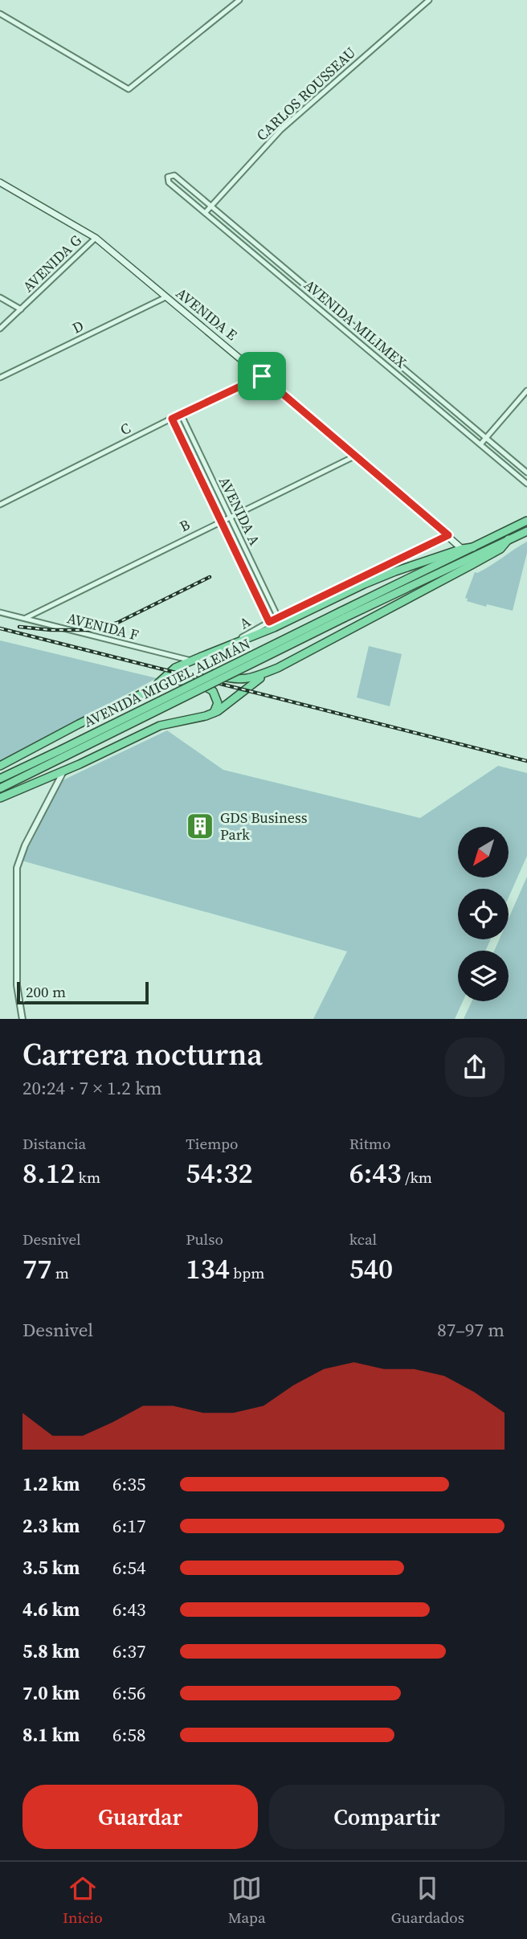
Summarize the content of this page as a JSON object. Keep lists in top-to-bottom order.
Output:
{
  "streets": {
    "highway": ["AVENIDA MIGUEL ALEMÁN"],
    "main road": ["AVENIDA E"],
    "street": [
      "CARLOS ROUSSEAU",
      "AVENIDA G",
      "AVENIDA MILIMEX",
      "D",
      "C",
      "AVENIDA A",
      "B",
      "A",
      "AVENIDA F"
    ]
  },
  "crossings": [
    ["CARLOS ROUSSEAU", "AVENIDA MILIMEX"],
    ["AVENIDA G", "AVENIDA E"],
    ["AVENIDA E", "D"],
    ["AVENIDA E", "C"],
    ["AVENIDA E", "B"],
    ["AVENIDA E", "A"],
    ["C", "AVENIDA A"],
    ["AVENIDA A", "B"],
    ["AVENIDA A", "A"],
    ["B", "AVENIDA F"]
  ],
  "places": {
    "building": ["GDS Business Park"]
  },
  "scale_bar": "200 m",
  "north": "bottom left",
  "page": {
    "scale": "200 m",
    "heading": ["Carrera nocturna", "20:24 · 7 × 1.2 km"],
    "stats": [
      ["Distancia", "8.12 km"],
      ["Tiempo", "54:32"],
      ["Ritmo", "6:43 /km"],
      ["Desnivel", "77 m"],
      ["Pulso", "134 bpm"],
      ["kcal", "540"]
    ],
    "chart": ["Desnivel", "87–97 m"],
    "list": [
      {
        "name": "1.2 km",
        "note": "6:35"
      },
      {
        "name": "2.3 km",
        "note": "6:17"
      },
      {
        "name": "3.5 km",
        "note": "6:54"
      },
      {
        "name": "4.6 km",
        "note": "6:43"
      },
      {
        "name": "5.8 km",
        "note": "6:37"
      },
      {
        "name": "7.0 km",
        "note": "6:56"
      },
      {
        "name": "8.1 km",
        "note": "6:58"
      }
    ],
    "buttons": ["Guardar", "Compartir"],
    "tabs": ["Inicio", "Mapa", "Guardados"]
  }
}
